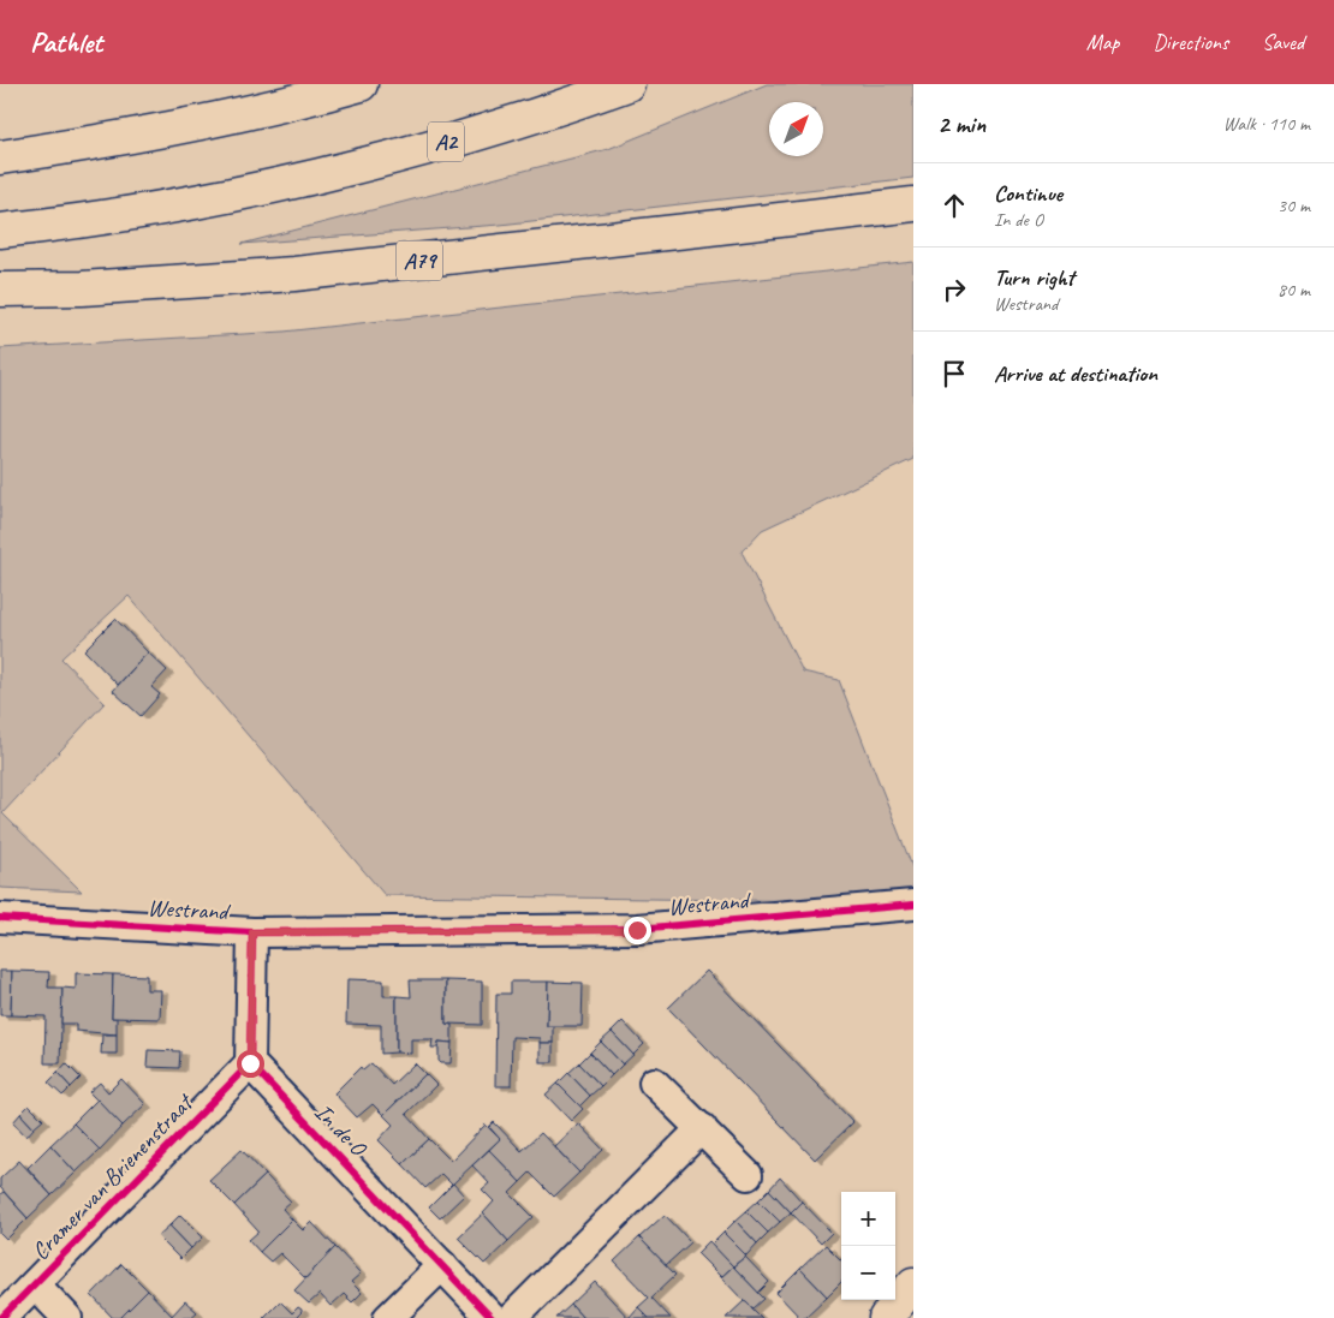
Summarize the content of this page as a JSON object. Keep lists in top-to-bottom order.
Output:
{
  "streets": {
    "main road": ["A2", "A79"],
    "street": ["Westrand", "In de O", "Cramer van Brienenstraat"]
  },
  "crossings": [
    ["In de O", "Cramer van Brienenstraat"]
  ],
  "north": "top right",
  "page": {
    "header": "Pathlet",
    "nav": ["Map", "Directions", "Saved"],
    "heading": ["2 min", "Walk · 110 m"],
    "list": [
      ["Continue", "In de O", "30 m"],
      ["Turn right", "Westrand", "80 m"],
      "Arrive at destination"
    ],
    "map_buttons": ["+", "−"]
  }
}
